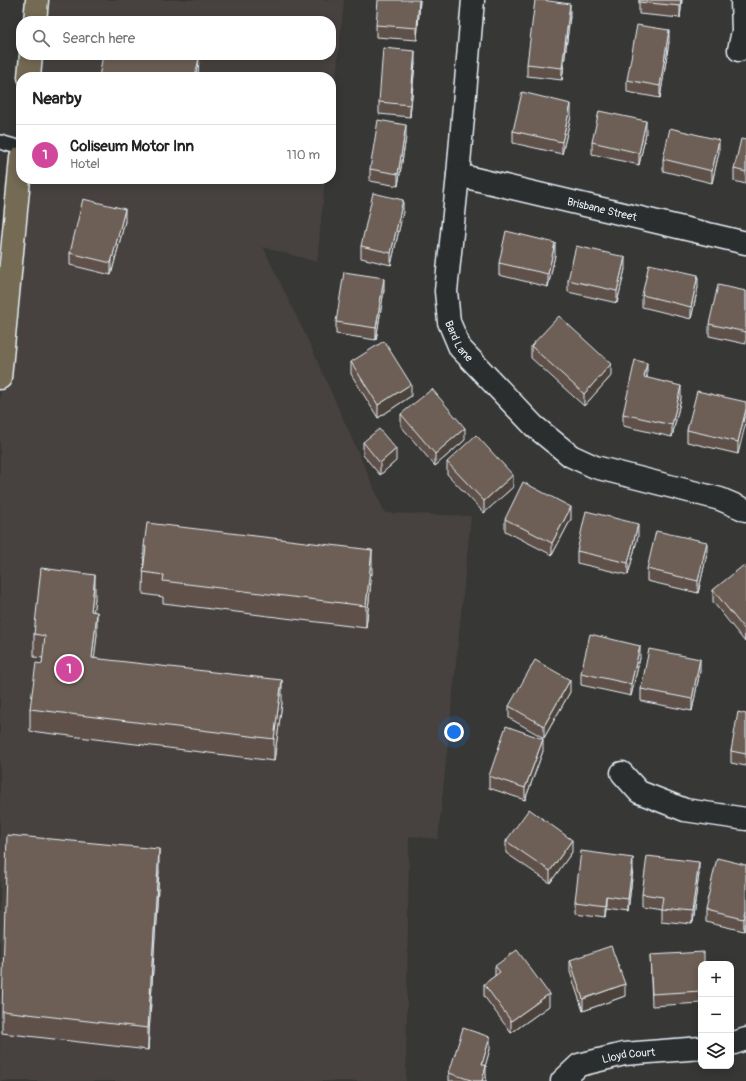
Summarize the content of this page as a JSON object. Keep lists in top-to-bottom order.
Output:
{
  "streets": {
    "street": ["Brisbane Street", "Bard Lane", "Lloyd Court"]
  },
  "crossings": [
    ["Brisbane Street", "Bard Lane"]
  ],
  "page": {
    "search": "Search here",
    "heading": "Nearby",
    "list": [
      {
        "mark": "1",
        "name": "Coliseum Motor Inn",
        "note": "Hotel",
        "value": "110 m"
      }
    ],
    "pins": "1",
    "map_buttons": ["+", "−"]
  }
}
